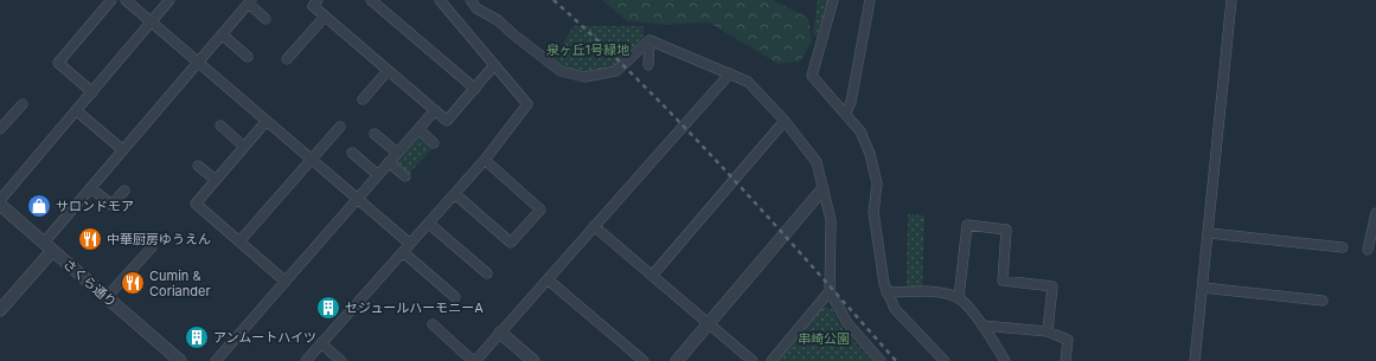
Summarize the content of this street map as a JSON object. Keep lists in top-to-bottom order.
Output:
{
  "streets": {
    "street": ["さくら通り"]
  },
  "parks": ["泉ヶ丘1号緑地", "串崎公園"],
  "places": {
    "shop": ["サロンドモア"],
    "restaurant": ["中華厨房ゆうえん", "Cumin & Coriander"],
    "building": ["セジュールハーモニーA", "アンムートハイツ"]
  }
}
